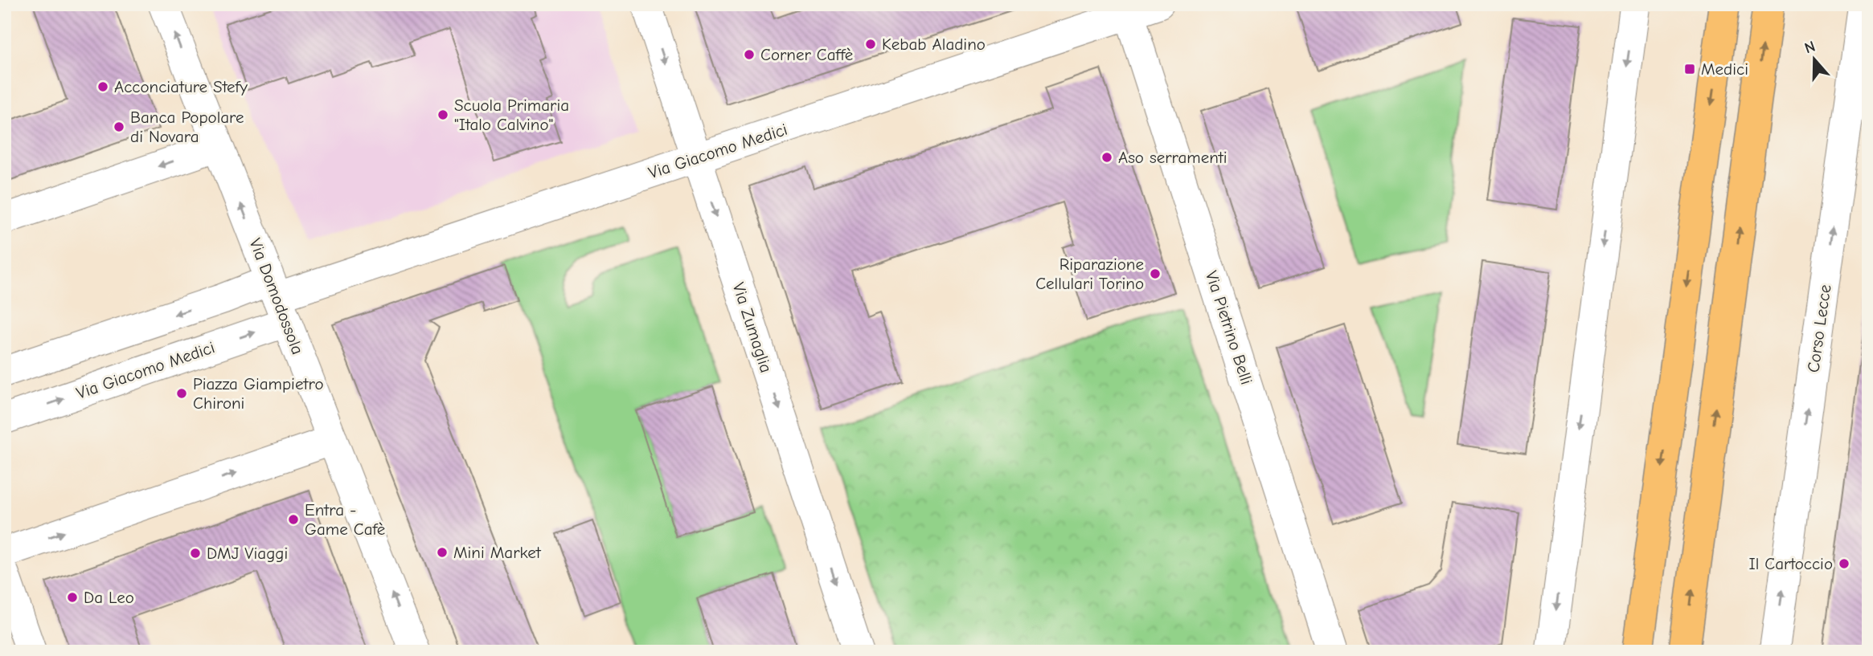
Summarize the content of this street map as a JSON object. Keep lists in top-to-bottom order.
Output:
{
  "streets": {
    "street": [
      "Via Giacomo Medici",
      "Via Domodossola",
      "Via Zumaglia",
      "Via Pietrino Belli",
      "Corso Lecce"
    ]
  },
  "crossings": [
    ["Via Giacomo Medici", "Via Domodossola"],
    ["Via Giacomo Medici", "Via Zumaglia"],
    ["Via Giacomo Medici", "Via Pietrino Belli"]
  ],
  "one_way": ["Via Domodossola", "Via Zumaglia"],
  "places": {
    "other": [
      "Kebab Aladino",
      "Corner Caffè",
      "Acconciature Stefy",
      "Scuola Primaria \"Italo Calvino\"",
      "Banca Popolare di Novara",
      "Aso serramenti",
      "Riparazione Cellulari Torino",
      "Piazza Giampietro Chironi",
      "Entra - Game Cafè",
      "Mini Market",
      "DMJ Viaggi",
      "Il Cartoccio",
      "Da Leo"
    ],
    "transit": ["Medici"]
  },
  "north": "top"
}
